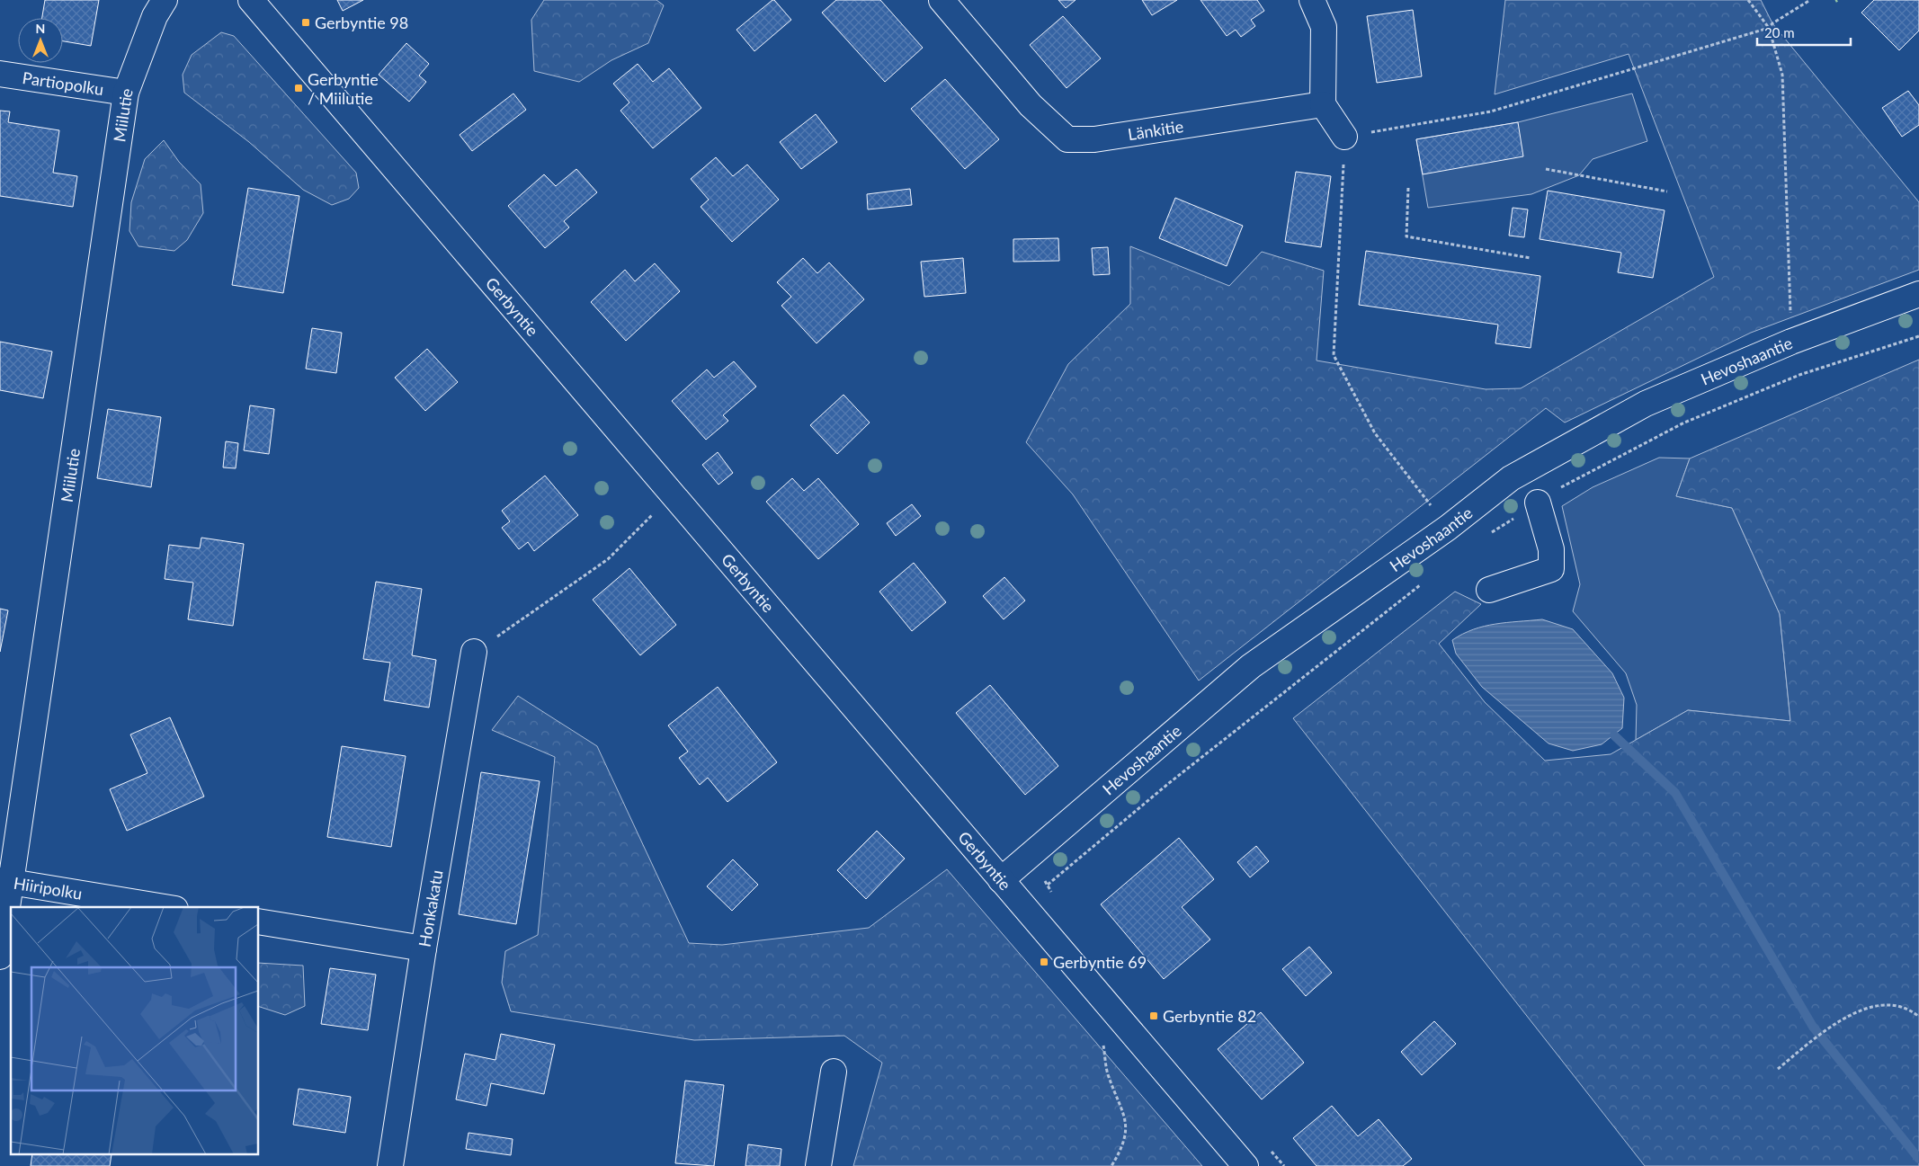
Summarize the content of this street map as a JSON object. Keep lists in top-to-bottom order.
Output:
{
  "streets": {
    "street": [
      "Partiopolku",
      "Miilutie",
      "Länkitie",
      "Gerbyntie",
      "Hevoshaantie",
      "Hiiripolku",
      "Honkakatu"
    ]
  },
  "crossings": [
    ["Partiopolku", "Miilutie"],
    ["Miilutie", "Hiiripolku"],
    ["Gerbyntie", "Hevoshaantie"]
  ],
  "places": {
    "transit": [
      "Gerbyntie 98",
      "Gerbyntie / Miilutie",
      "Gerbyntie 69",
      "Gerbyntie 82"
    ]
  },
  "scale_bar": "20 m",
  "north": "top"
}
